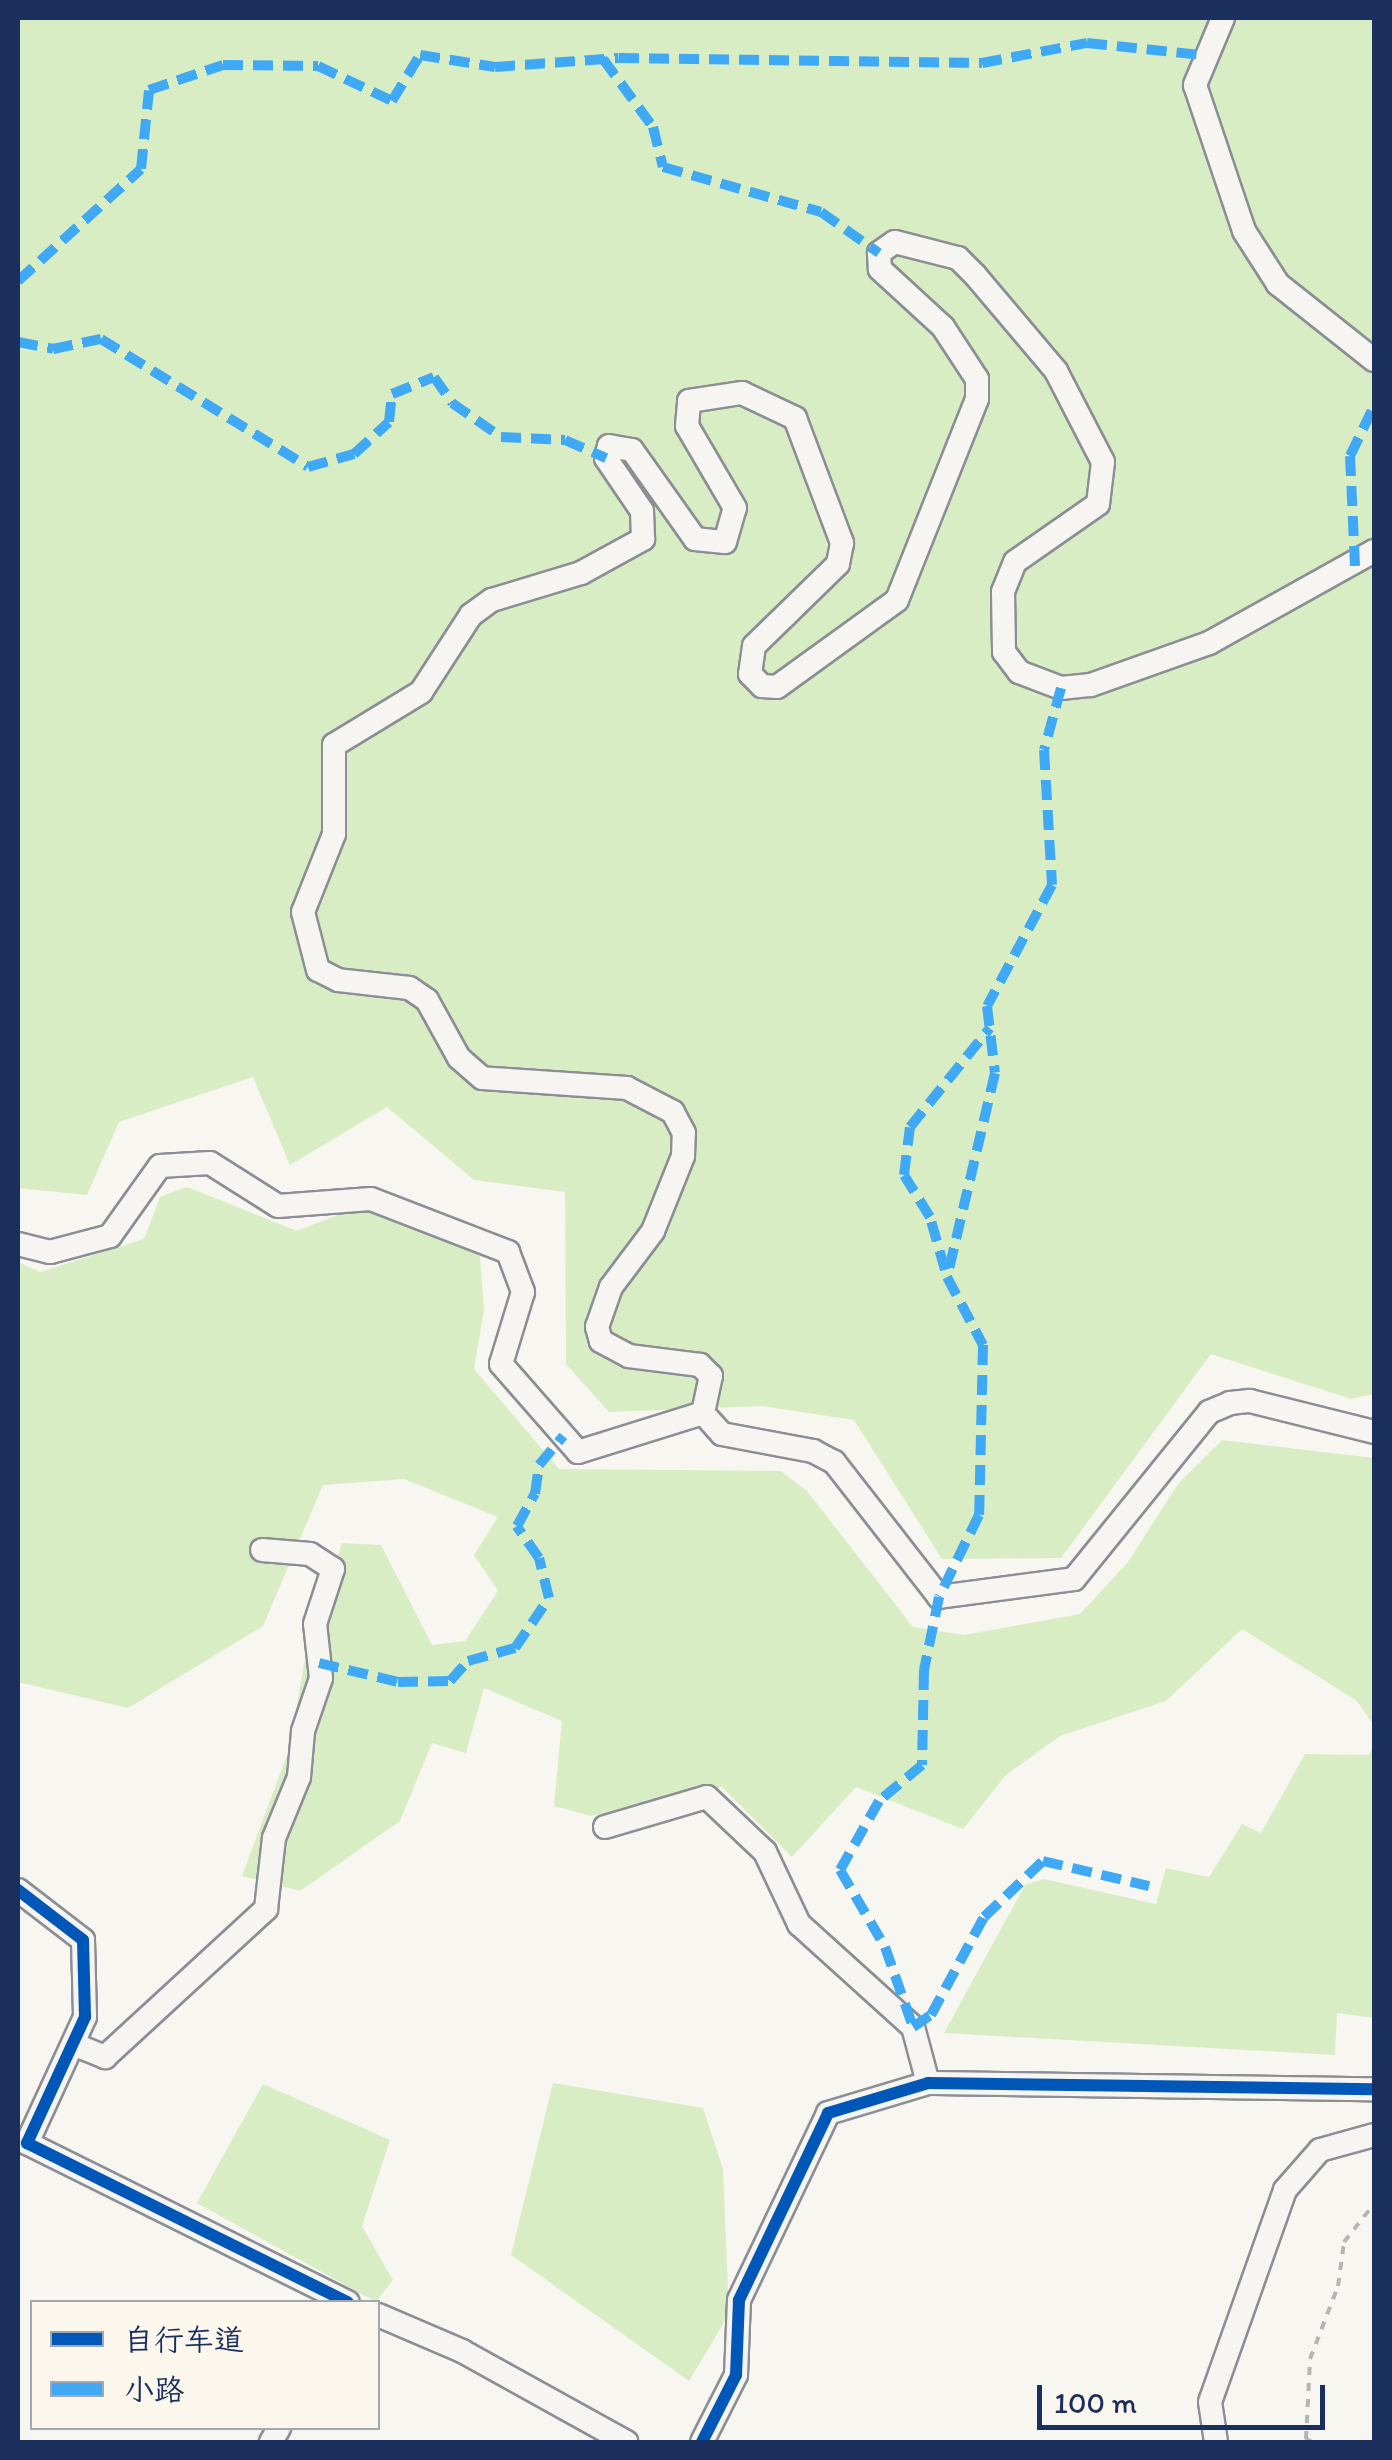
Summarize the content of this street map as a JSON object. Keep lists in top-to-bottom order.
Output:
{
  "legend": ["自行车道", "小路"],
  "scale_bar": "100 m"
}
